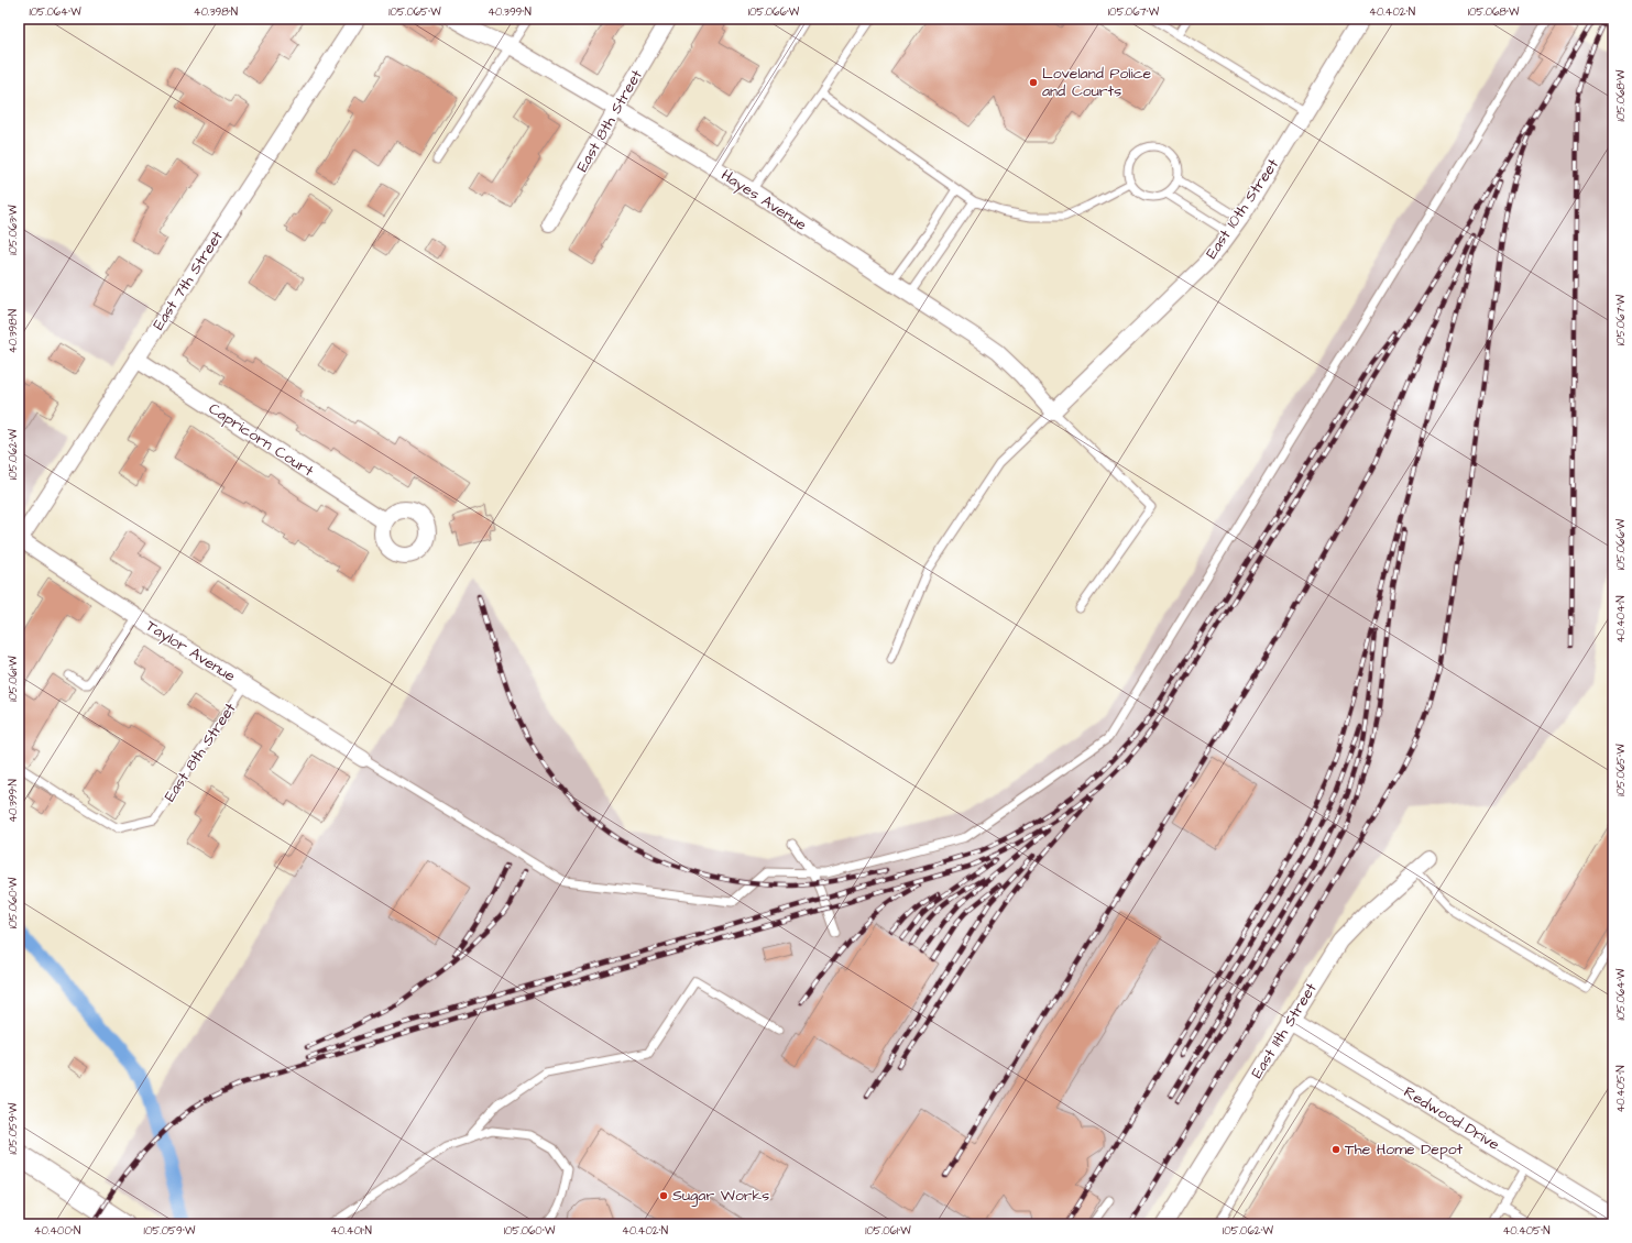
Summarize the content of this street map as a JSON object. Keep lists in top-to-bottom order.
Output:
{
  "streets": {
    "street": [
      "East 8th Street",
      "Hayes Avenue",
      "East 10th Street",
      "East 7th Street",
      "Capricorn Court",
      "Taylor Avenue",
      "East 11th Street",
      "Redwood Drive"
    ]
  },
  "crossings": [
    ["East 8th Street", "Hayes Avenue"],
    ["East 8th Street", "Taylor Avenue"],
    ["Hayes Avenue", "East 10th Street"],
    ["East 7th Street", "Capricorn Court"],
    ["East 7th Street", "Taylor Avenue"],
    ["East 11th Street", "Redwood Drive"]
  ],
  "places": ["Loveland Police and Courts", "The Home Depot", "Sugar Works"],
  "coordinates": [
    "105.064°W",
    "40.398°N",
    "105.065°W",
    "40.399°N",
    "105.066°W",
    "105.067°W",
    "40.402°N",
    "105.068°W",
    "105.063°W",
    "105.062°W",
    "40.404°N",
    "105.061°W",
    "105.060°W",
    "40.405°N",
    "105.059°W",
    "40.400°N",
    "40.401°N"
  ]
}
